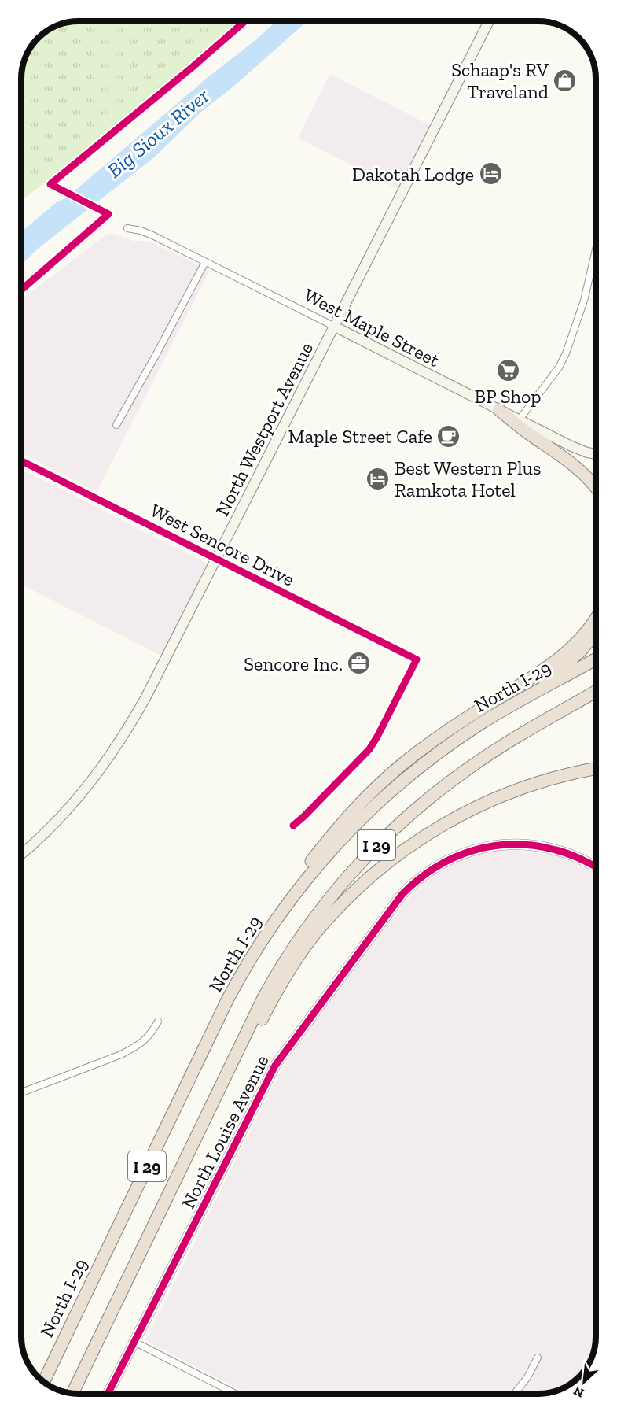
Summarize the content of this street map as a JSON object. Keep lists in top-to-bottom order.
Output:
{
  "streets": {
    "highway": ["North I-29", "I 29"],
    "street": [
      "West Maple Street",
      "North Westport Avenue",
      "West Sencore Drive",
      "North Louise Avenue"
    ]
  },
  "crossings": [
    ["West Maple Street", "North Westport Avenue"],
    ["North Westport Avenue", "West Sencore Drive"]
  ],
  "water": ["Big Sioux River"],
  "places": {
    "shop": ["Schaap's RV Traveland"],
    "hotel": ["Dakotah Lodge", "Best Western Plus Ramkota Hotel"],
    "supermarket": ["BP Shop"],
    "cafe": ["Maple Street Cafe"],
    "office": ["Sencore Inc."]
  },
  "north": "bottom left"
}
